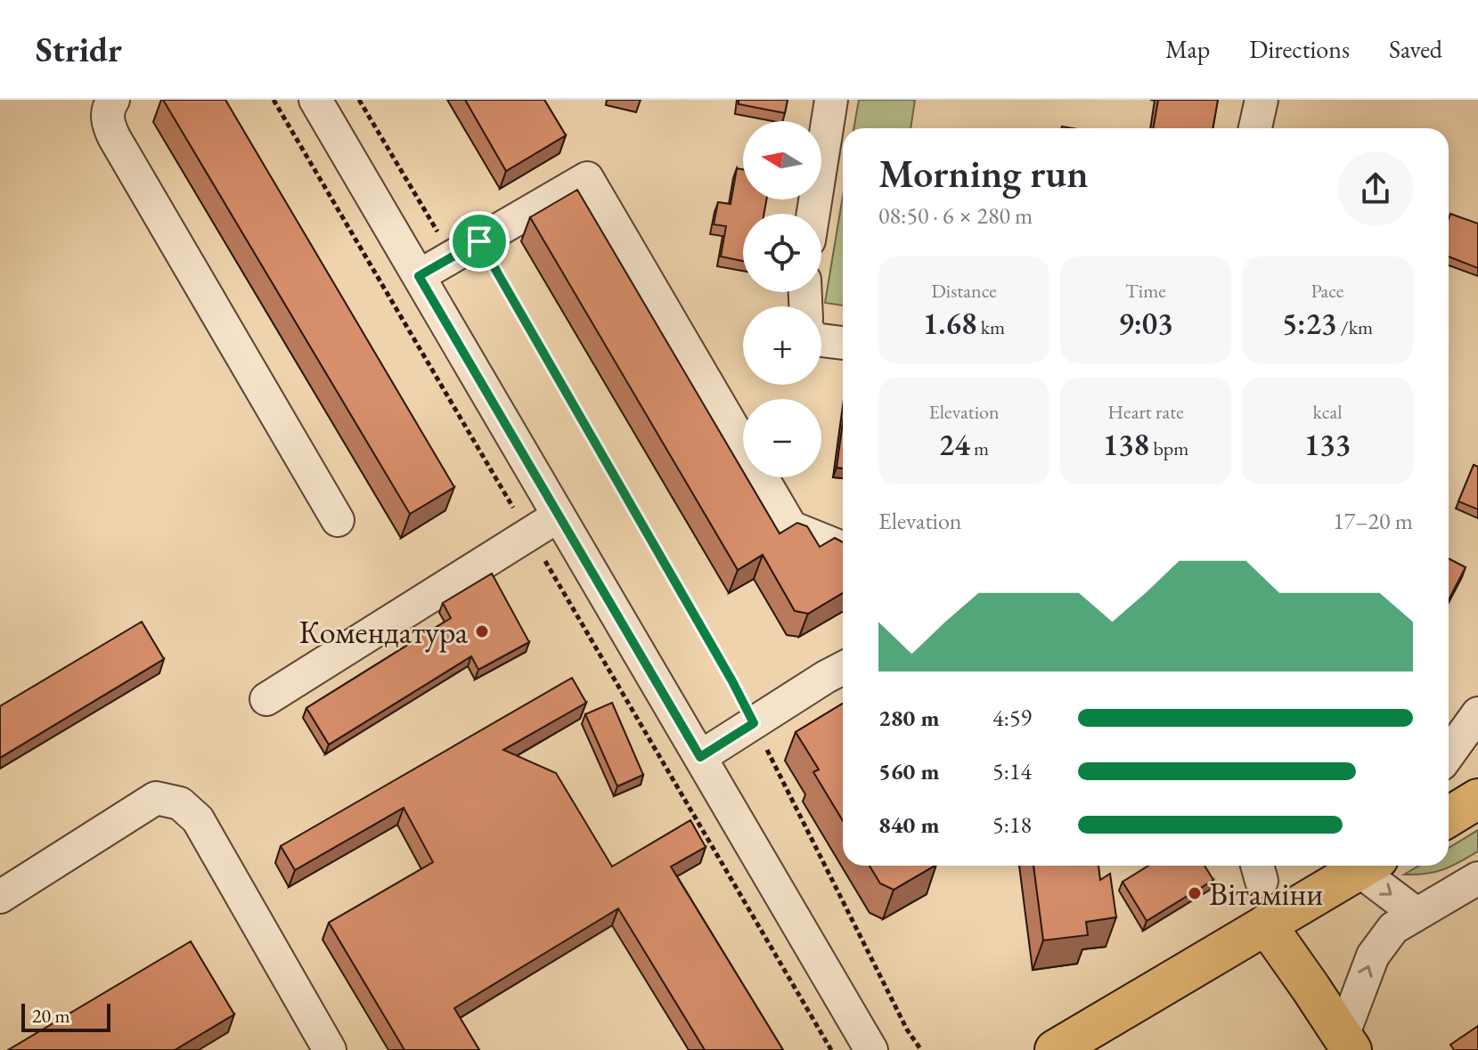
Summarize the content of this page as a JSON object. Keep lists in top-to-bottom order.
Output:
{
  "places": ["Комендатура", "Вітаміни"],
  "scale_bar": "20 m",
  "north": "left",
  "page": {
    "header": "Stridr",
    "nav": ["Map", "Directions", "Saved"],
    "map_buttons": ["+", "−"],
    "heading": ["Morning run", "08:50 · 6 × 280 m"],
    "stats": [
      ["Distance", "1.68 km"],
      ["Time", "9:03"],
      ["Pace", "5:23 /km"],
      ["Elevation", "24 m"],
      ["Heart rate", "138 bpm"],
      ["kcal", "133"]
    ],
    "chart": ["Elevation", "17–20 m"],
    "list": [
      {
        "name": "280 m",
        "note": "4:59"
      },
      {
        "name": "560 m",
        "note": "5:14"
      },
      {
        "name": "840 m",
        "note": "5:18"
      }
    ],
    "scale": "20 m"
  }
}
